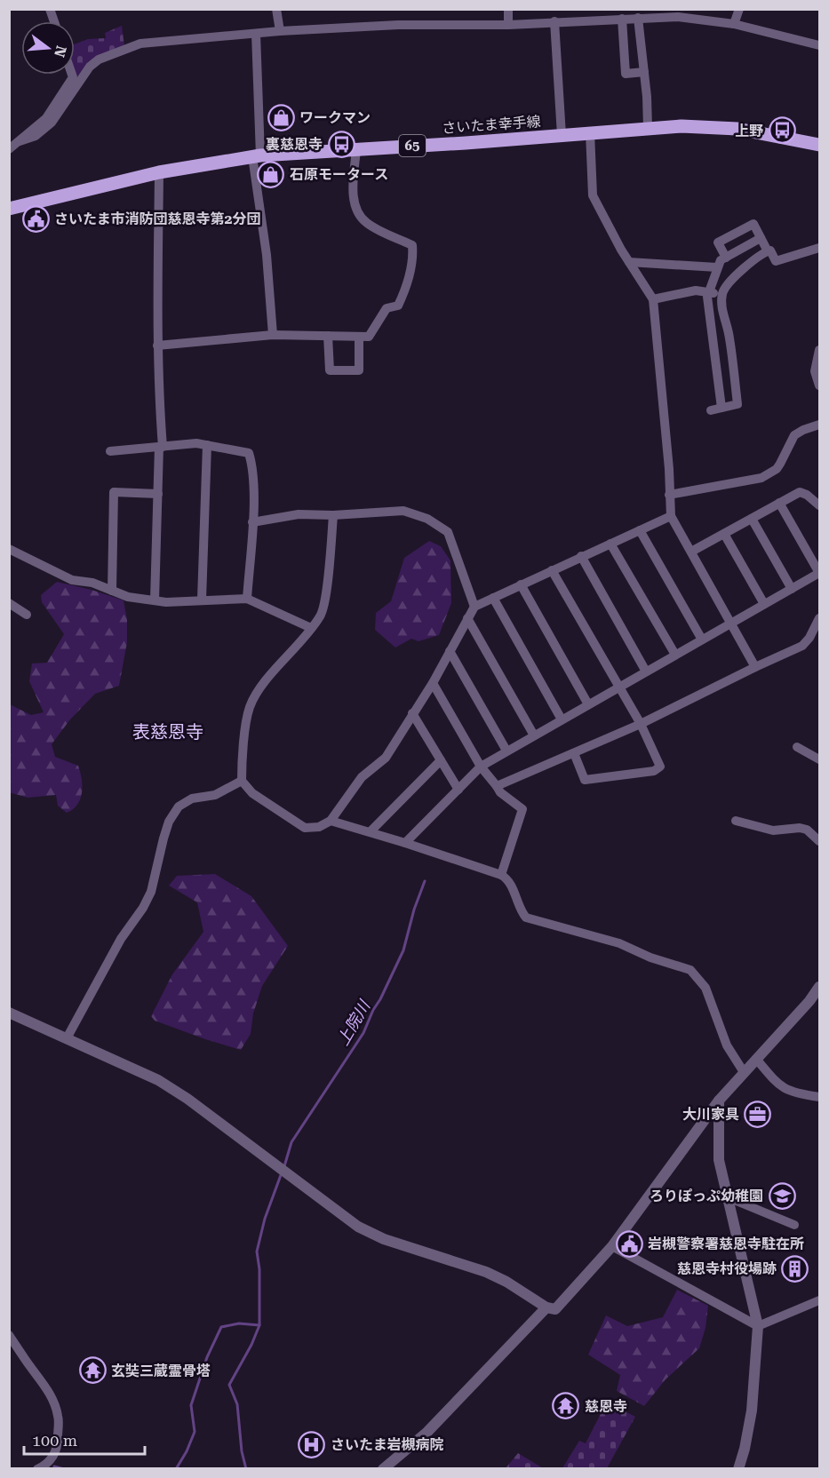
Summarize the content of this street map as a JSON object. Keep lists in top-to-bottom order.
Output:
{
  "streets": {
    "main road": ["さいたま幸手線", "65"]
  },
  "districts": ["表慈恩寺"],
  "water": ["上院川"],
  "places": {
    "shop": ["ワークマン", "石原モータース"],
    "bus stop": ["上野", "裏慈恩寺"],
    "public building": ["さいたま市消防団慈恩寺第2分団", "岩槻警察署慈恩寺駐在所"],
    "office": ["大川家具"],
    "school or university": ["ろりぽっぷ幼稚園"],
    "building": ["慈恩寺村役場跡"],
    "temple": ["玄奘三蔵霊骨塔", "慈恩寺"],
    "hospital": ["さいたま岩槻病院"]
  },
  "scale_bar": "100 m",
  "north": "right"
}
